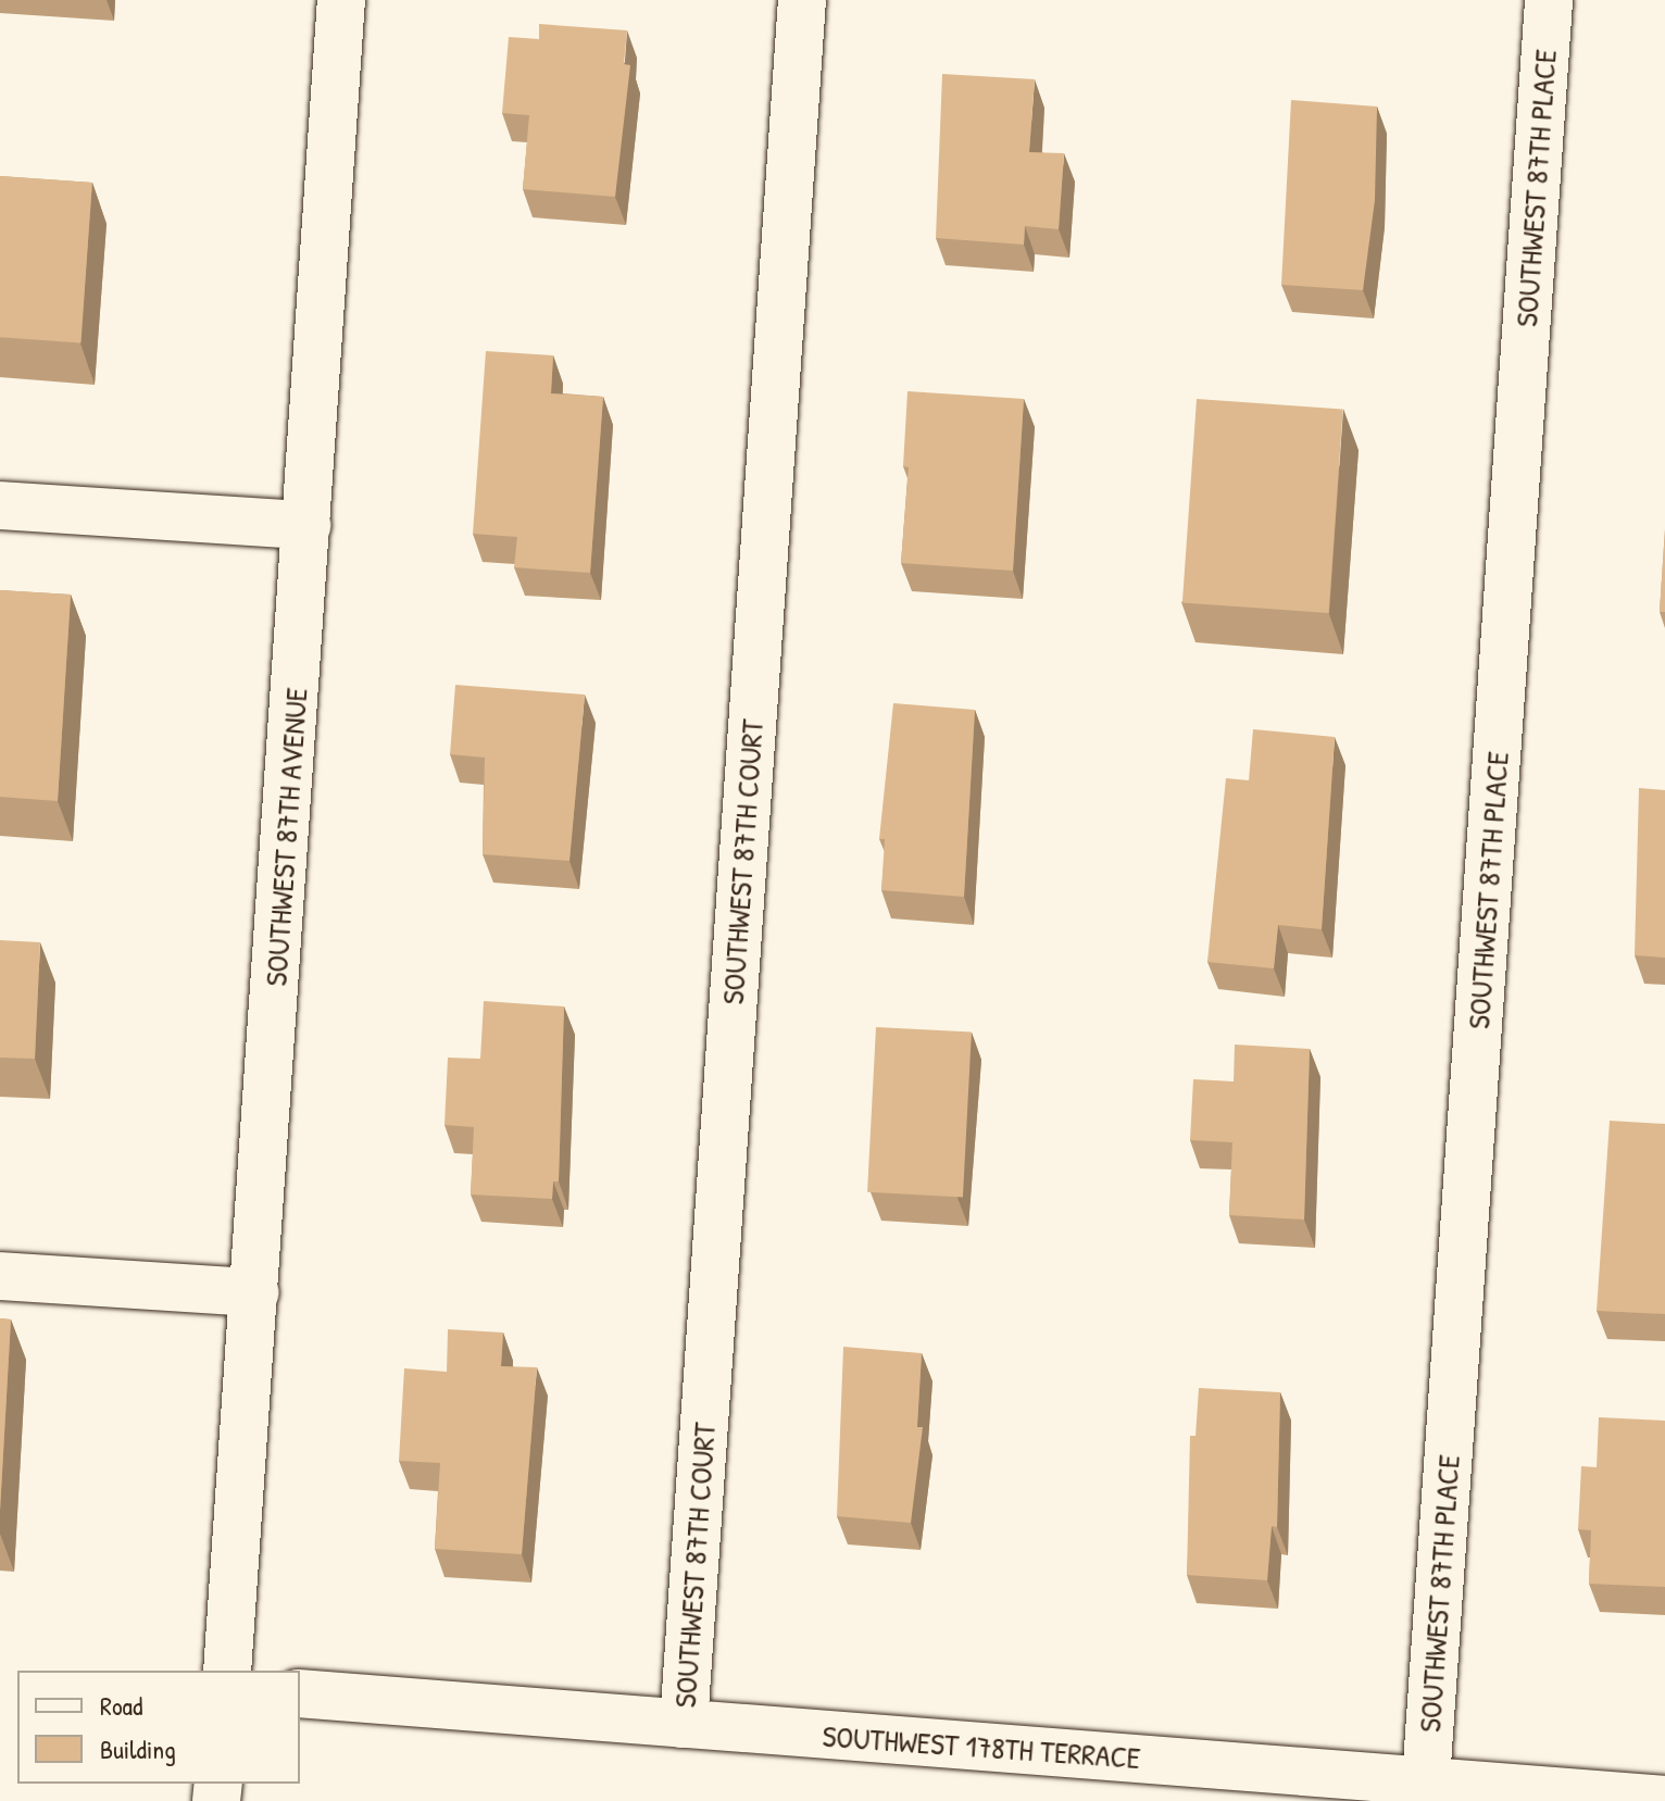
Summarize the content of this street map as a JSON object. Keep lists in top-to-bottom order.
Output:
{
  "streets": {
    "street": [
      "SOUTHWEST 87TH PLACE",
      "SOUTHWEST 87TH AVENUE",
      "SOUTHWEST 87TH COURT",
      "SOUTHWEST 178TH TERRACE"
    ]
  },
  "crossings": [
    ["SOUTHWEST 87TH PLACE", "SOUTHWEST 178TH TERRACE"],
    ["SOUTHWEST 87TH COURT", "SOUTHWEST 178TH TERRACE"]
  ],
  "legend": ["Road", "Building"]
}
